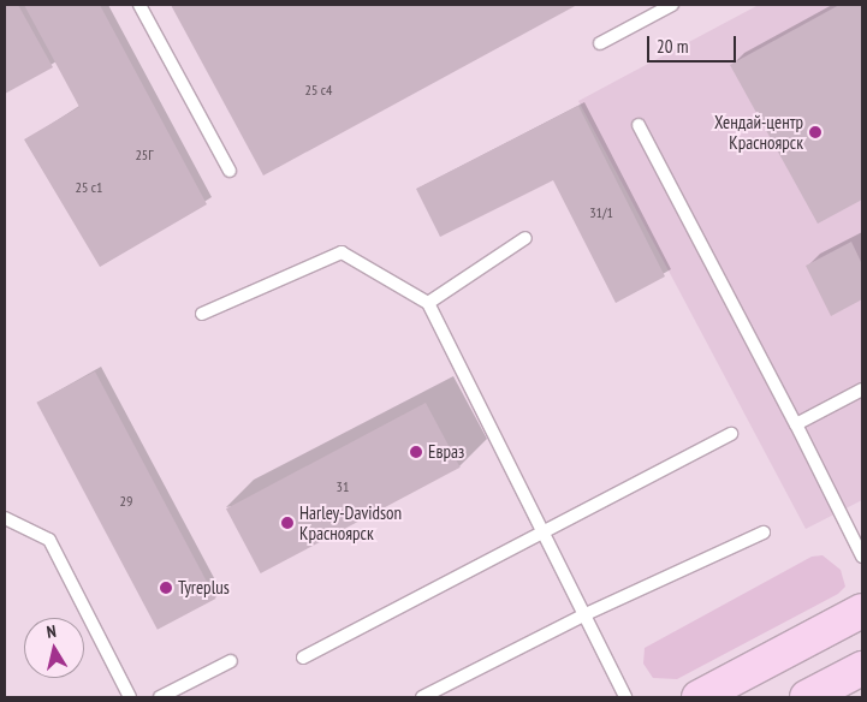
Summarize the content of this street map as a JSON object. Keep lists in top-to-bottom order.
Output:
{
  "places": [
    "Хендай-центр Красноярск",
    "Евраз",
    "Harley-Davidson Красноярск",
    "Tyreplus"
  ],
  "house_numbers": [
    "25 с4",
    "25Г",
    "25 с1",
    "31/1",
    "31",
    "29"
  ],
  "scale_bar": "20 m",
  "north": "top"
}
